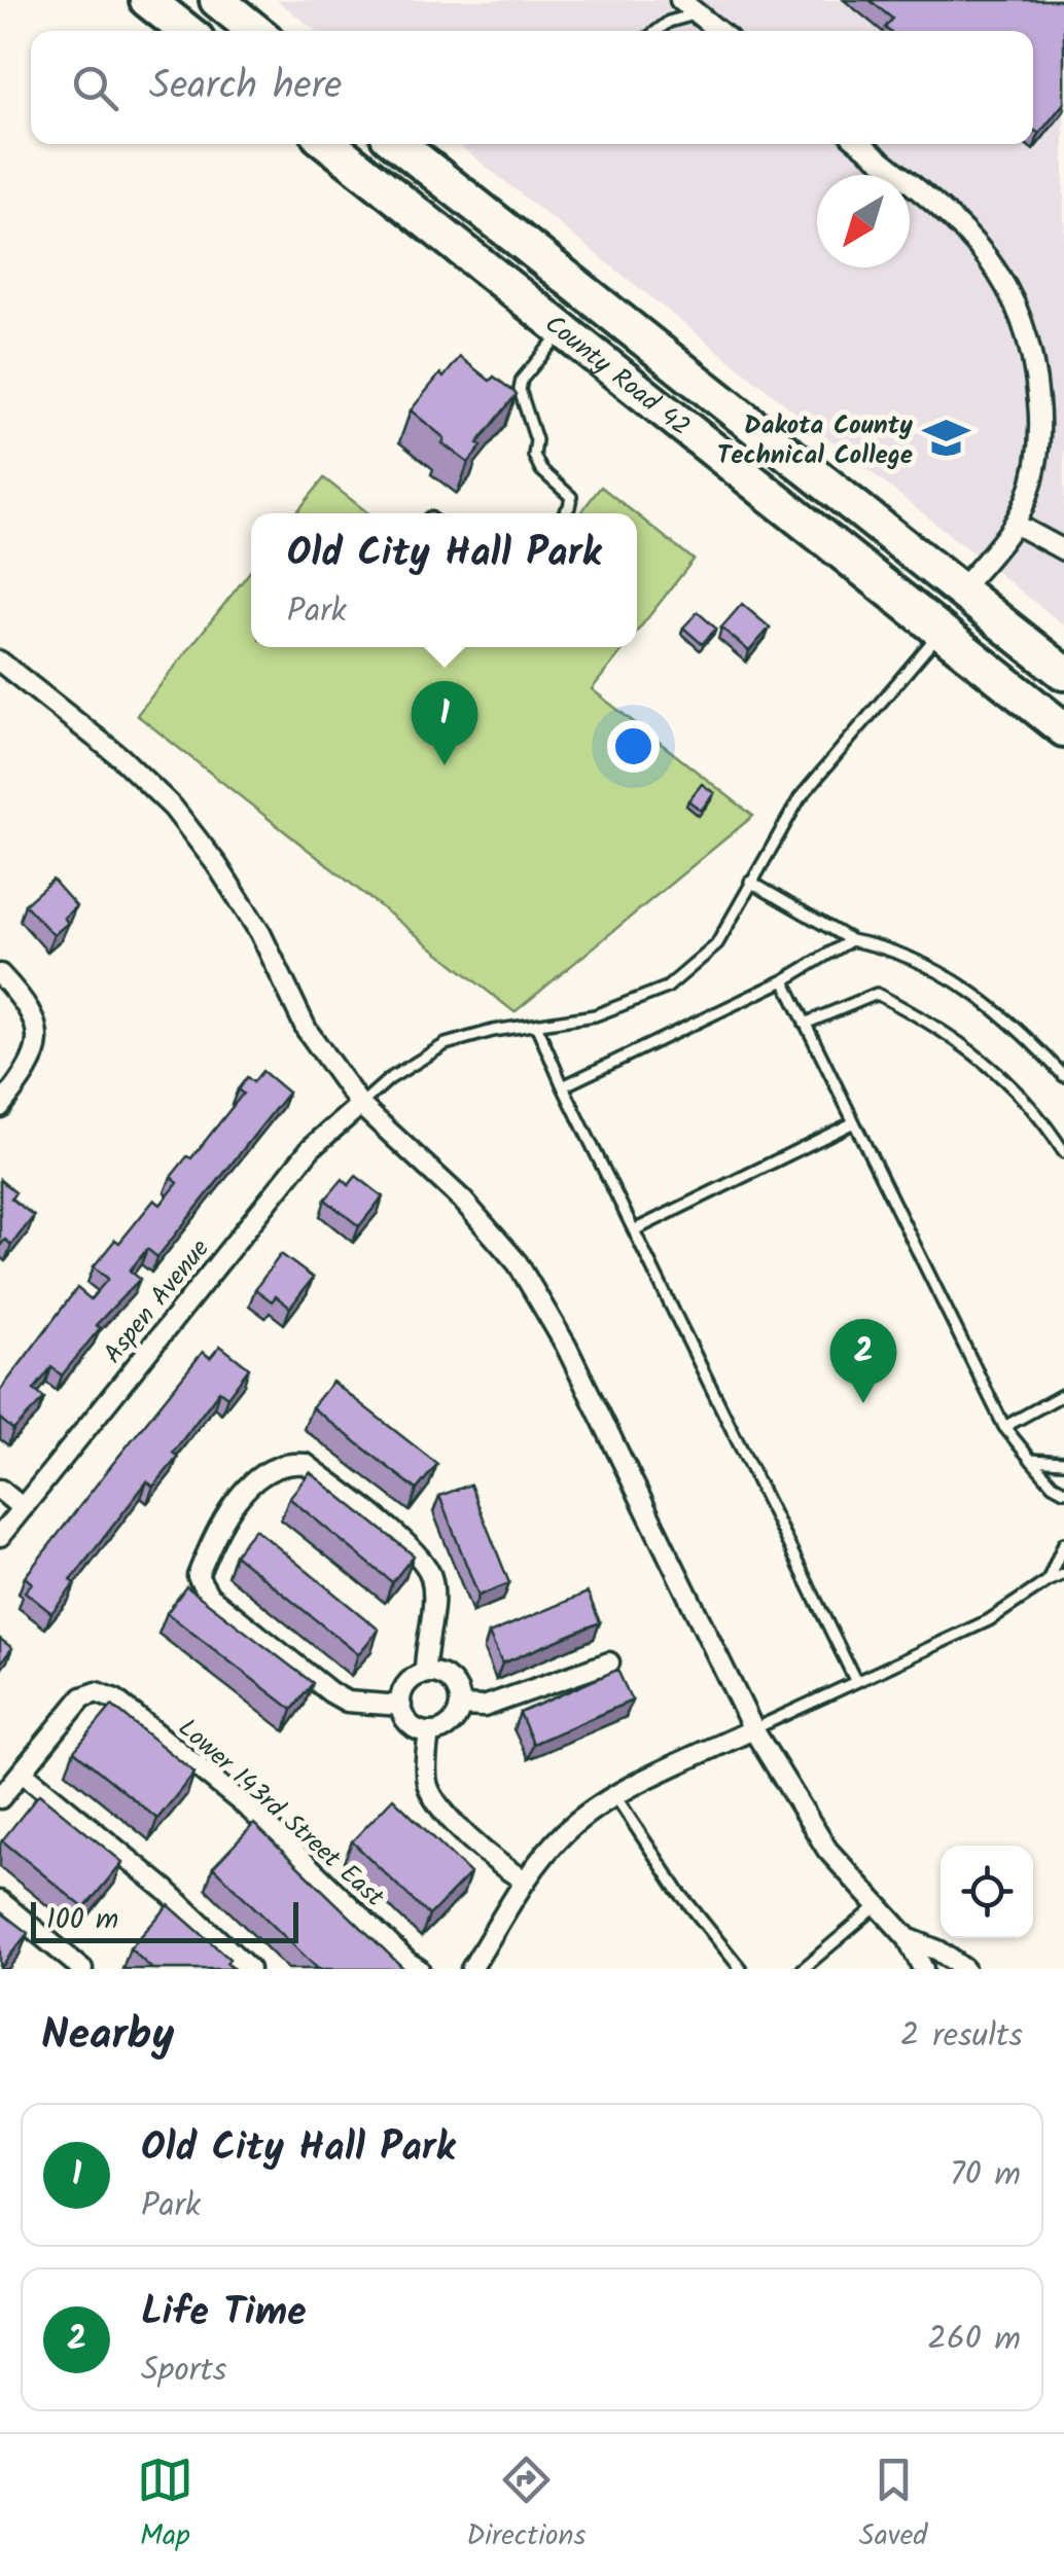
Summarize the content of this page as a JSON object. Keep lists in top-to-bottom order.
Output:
{
  "streets": {
    "highway": ["County Road 42"],
    "street": ["Aspen Avenue", "Lower 143rd Street East"]
  },
  "places": {
    "school or university": ["Dakota County Technical College"]
  },
  "scale_bar": "100 m",
  "north": "bottom left",
  "page": {
    "search": "Search here",
    "popup": ["Old City Hall Park", "Park"],
    "pins": ["1", "2"],
    "scale": "100 m",
    "heading": ["Nearby", "2 results"],
    "list": [
      {
        "mark": "1",
        "name": "Old City Hall Park",
        "note": "Park",
        "value": "70 m"
      },
      {
        "mark": "2",
        "name": "Life Time",
        "note": "Sports",
        "value": "260 m"
      }
    ],
    "nav": ["Map", "Directions", "Saved"]
  }
}
